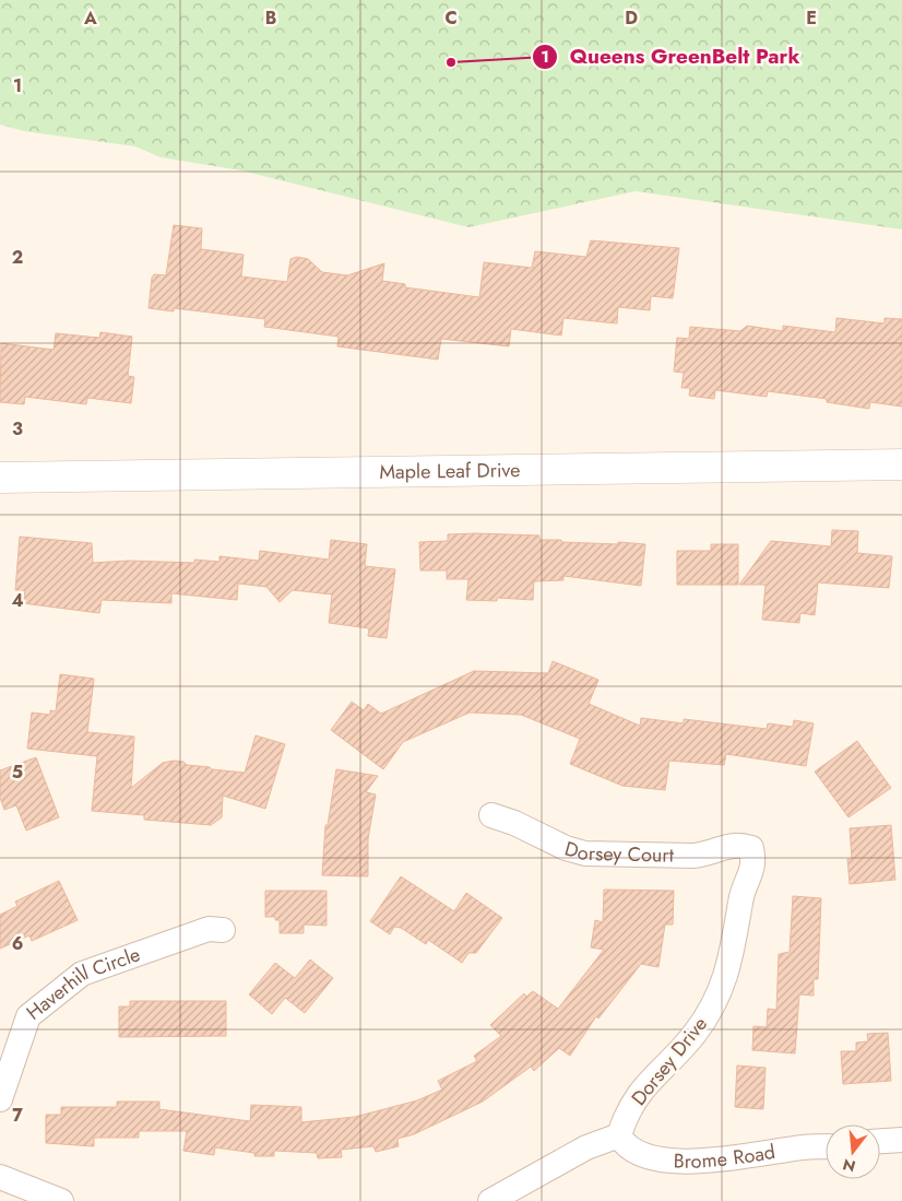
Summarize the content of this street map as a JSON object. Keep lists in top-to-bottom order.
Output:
{
  "streets": {
    "street": [
      "Maple Leaf Drive",
      "Dorsey Court",
      "Haverhill Circle",
      "Dorsey Drive",
      "Brome Road"
    ]
  },
  "crossings": [
    ["Dorsey Court", "Dorsey Drive"],
    ["Dorsey Drive", "Brome Road"]
  ],
  "places": ["Queens GreenBelt Park"],
  "north": "bottom",
  "grid": {
    "columns": [
      "A",
      "B",
      "C",
      "D",
      "E"
    ],
    "rows": [
      "1",
      "2",
      "3",
      "4",
      "5",
      "6",
      "7"
    ]
  }
}
